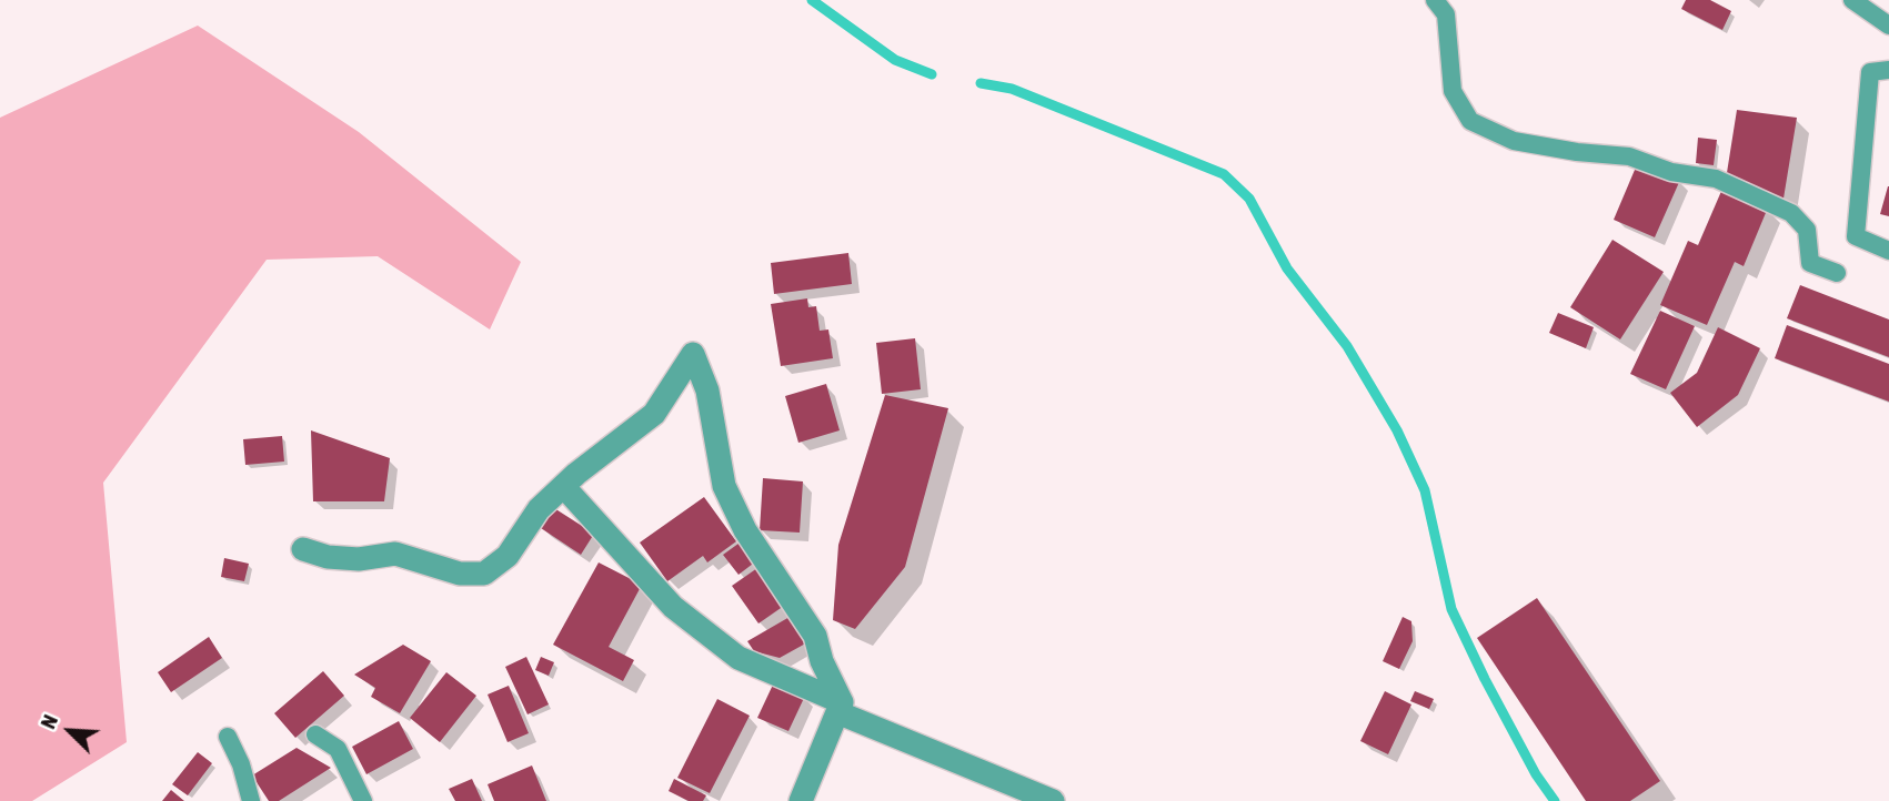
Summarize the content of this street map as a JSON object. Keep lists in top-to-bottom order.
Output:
{
  "north": "top left"
}
